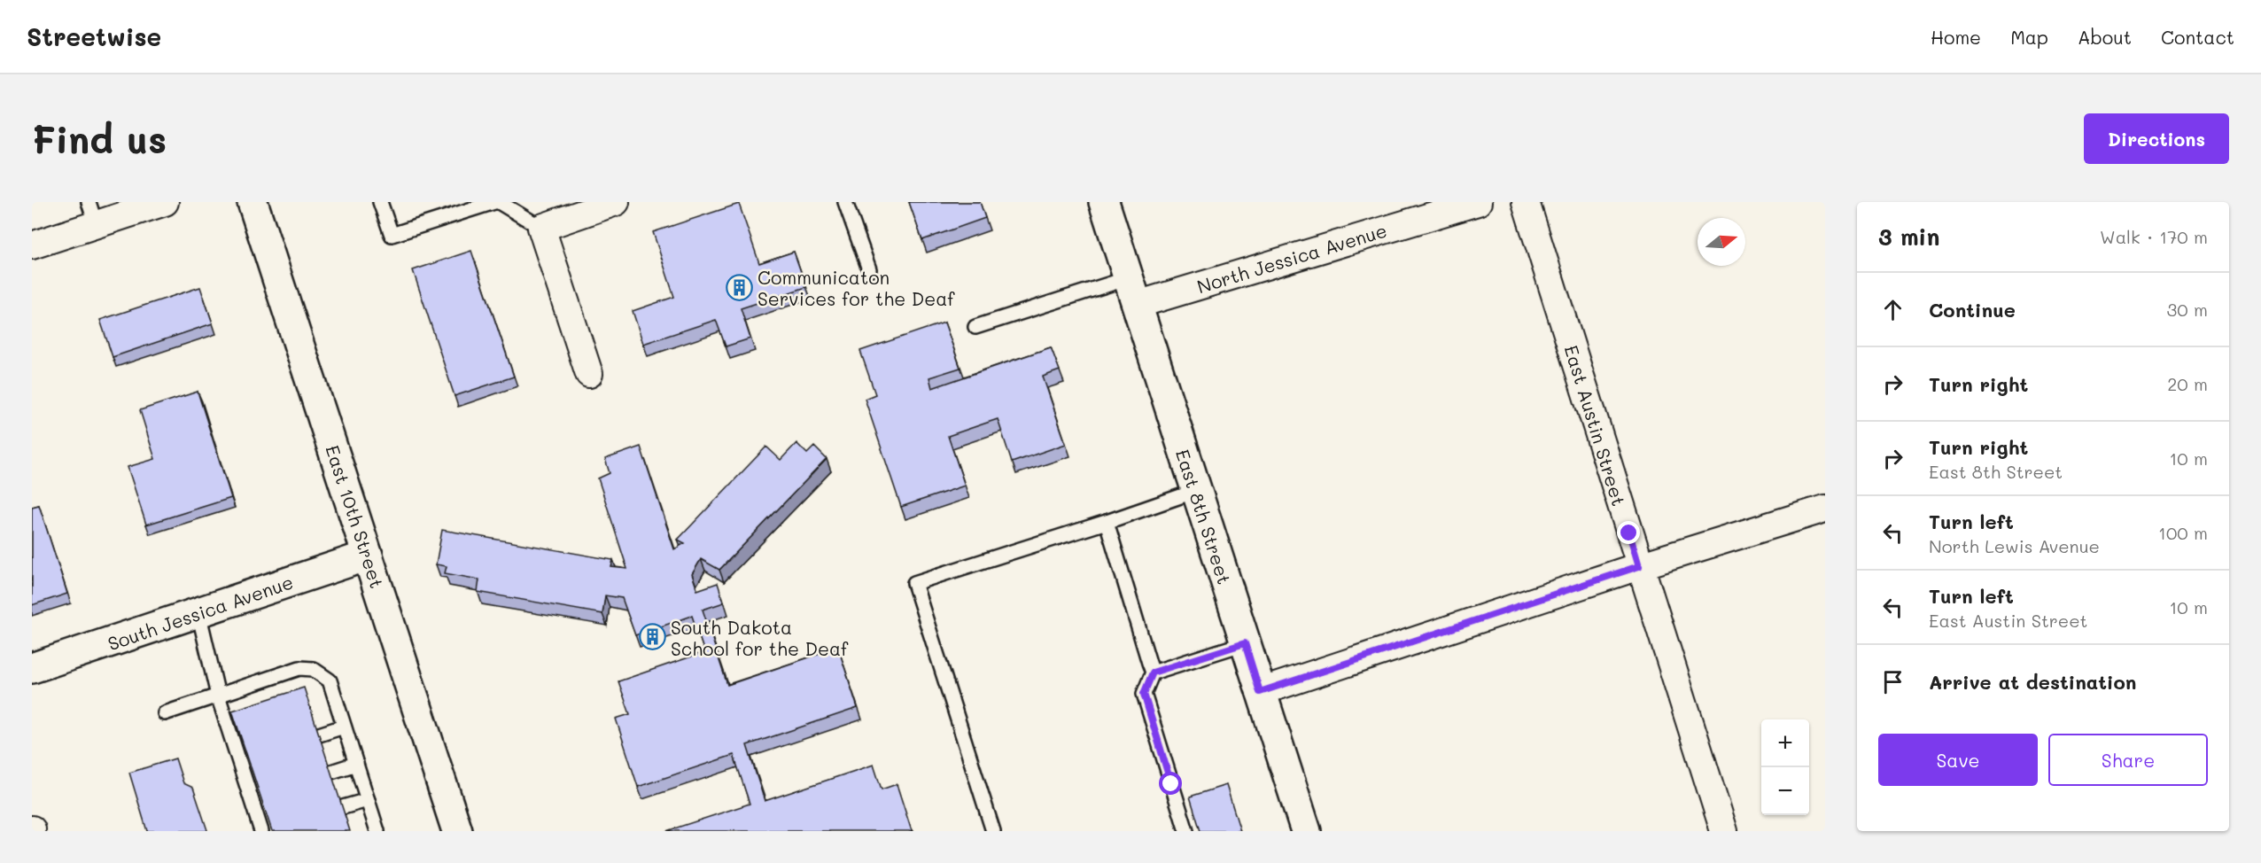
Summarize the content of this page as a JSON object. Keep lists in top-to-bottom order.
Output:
{
  "streets": {
    "street": [
      "North Jessica Avenue",
      "East Austin Street",
      "East 10th Street",
      "East 8th Street",
      "South Jessica Avenue"
    ]
  },
  "crossings": [
    ["North Jessica Avenue", "East 8th Street"],
    ["East 10th Street", "South Jessica Avenue"]
  ],
  "places": {
    "building": ["Communicaton Services for the Deaf", "South Dakota School for the Deaf"]
  },
  "north": "right",
  "page": {
    "header": "Streetwise",
    "nav": [
      "Home",
      "Map",
      "About",
      "Contact"
    ],
    "buttons": [
      "Directions",
      ["Save", "Share"]
    ],
    "title": "Find us",
    "heading": ["3 min", "Walk · 170 m"],
    "list": [
      ["Continue", "30 m"],
      ["Turn right", "20 m"],
      ["Turn right", "East 8th Street", "10 m"],
      ["Turn left", "North Lewis Avenue", "100 m"],
      ["Turn left", "East Austin Street", "10 m"],
      "Arrive at destination"
    ],
    "map_buttons": ["+", "−"]
  }
}
